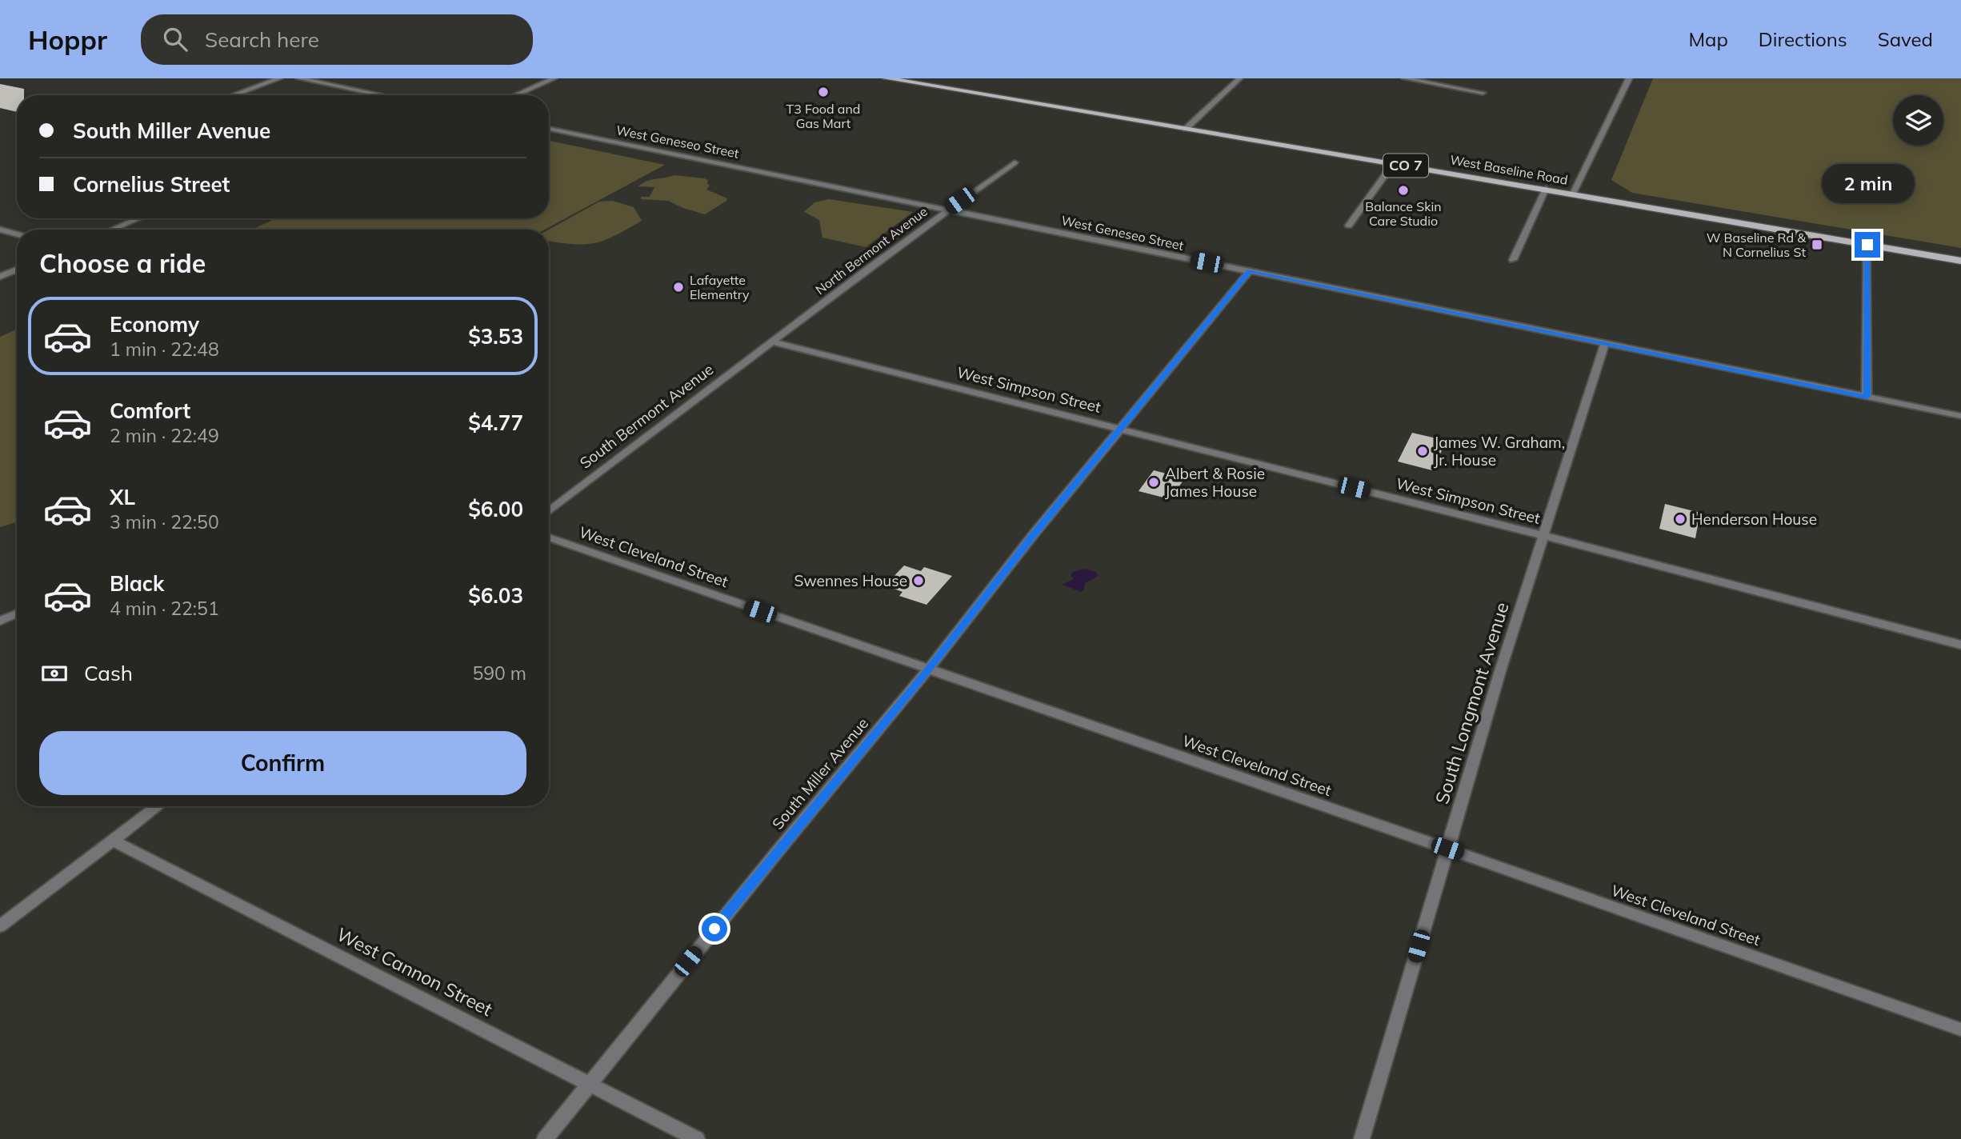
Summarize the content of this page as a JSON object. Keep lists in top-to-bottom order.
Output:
{
  "streets": {
    "main road": ["CO 7", "West Baseline Road"],
    "street": [
      "West Geneseo Street",
      "North Bermont Avenue",
      "West Simpson Street",
      "South Bermont Avenue",
      "West Cleveland Street",
      "South Longmont Avenue",
      "South Miller Avenue",
      "West Cannon Street"
    ]
  },
  "crossings": [
    ["West Geneseo Street", "North Bermont Avenue"],
    ["West Geneseo Street", "South Longmont Avenue"],
    ["West Geneseo Street", "South Miller Avenue"],
    ["North Bermont Avenue", "West Simpson Street"],
    ["North Bermont Avenue", "South Bermont Avenue"],
    ["West Simpson Street", "South Bermont Avenue"],
    ["West Simpson Street", "South Longmont Avenue"],
    ["West Simpson Street", "South Miller Avenue"],
    ["West Cleveland Street", "South Longmont Avenue"],
    ["West Cleveland Street", "South Miller Avenue"],
    ["South Miller Avenue", "West Cannon Street"]
  ],
  "places": {
    "other": [
      "T3 Food and Gas Mart",
      "Balance Skin Care Studio",
      "Lafayette Elementry",
      "James W. Graham, Jr. House",
      "Albert & Rosie James House",
      "Henderson House",
      "Swennes House"
    ],
    "transit": ["W Baseline Rd & N Cornelius St"]
  },
  "page": {
    "header": "Hoppr",
    "search": "Search here",
    "nav": ["Map", "Directions", "Saved"],
    "banner": ["South Miller Avenue", "Cornelius Street"],
    "bubble": "2 min",
    "heading": "Choose a ride",
    "list": [
      {
        "name": "Economy",
        "note": "1 min · 22:48",
        "value": "$3.53"
      },
      {
        "name": "Comfort",
        "note": "2 min · 22:49",
        "value": "$4.77"
      },
      {
        "name": "XL",
        "note": "3 min · 22:50",
        "value": "$6.00"
      },
      {
        "name": "Black",
        "note": "4 min · 22:51",
        "value": "$6.03"
      }
    ],
    "pay": ["Cash", "590 m"],
    "buttons": "Confirm"
  }
}
